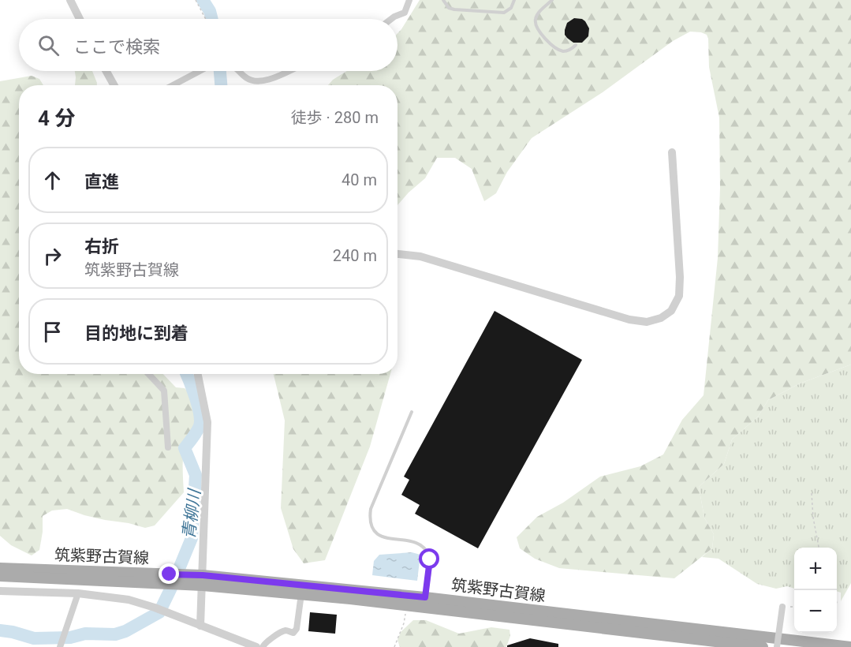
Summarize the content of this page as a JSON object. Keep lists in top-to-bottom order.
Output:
{
  "streets": {
    "main road": ["筑紫野古賀線"]
  },
  "water": ["青柳川"],
  "page": {
    "search": "ここで検索",
    "heading": ["4 分", "徒歩 · 280 m"],
    "list": [
      ["直進", "40 m"],
      ["右折", "筑紫野古賀線", "240 m"],
      "目的地に到着"
    ],
    "map_buttons": ["+", "−"]
  }
}
